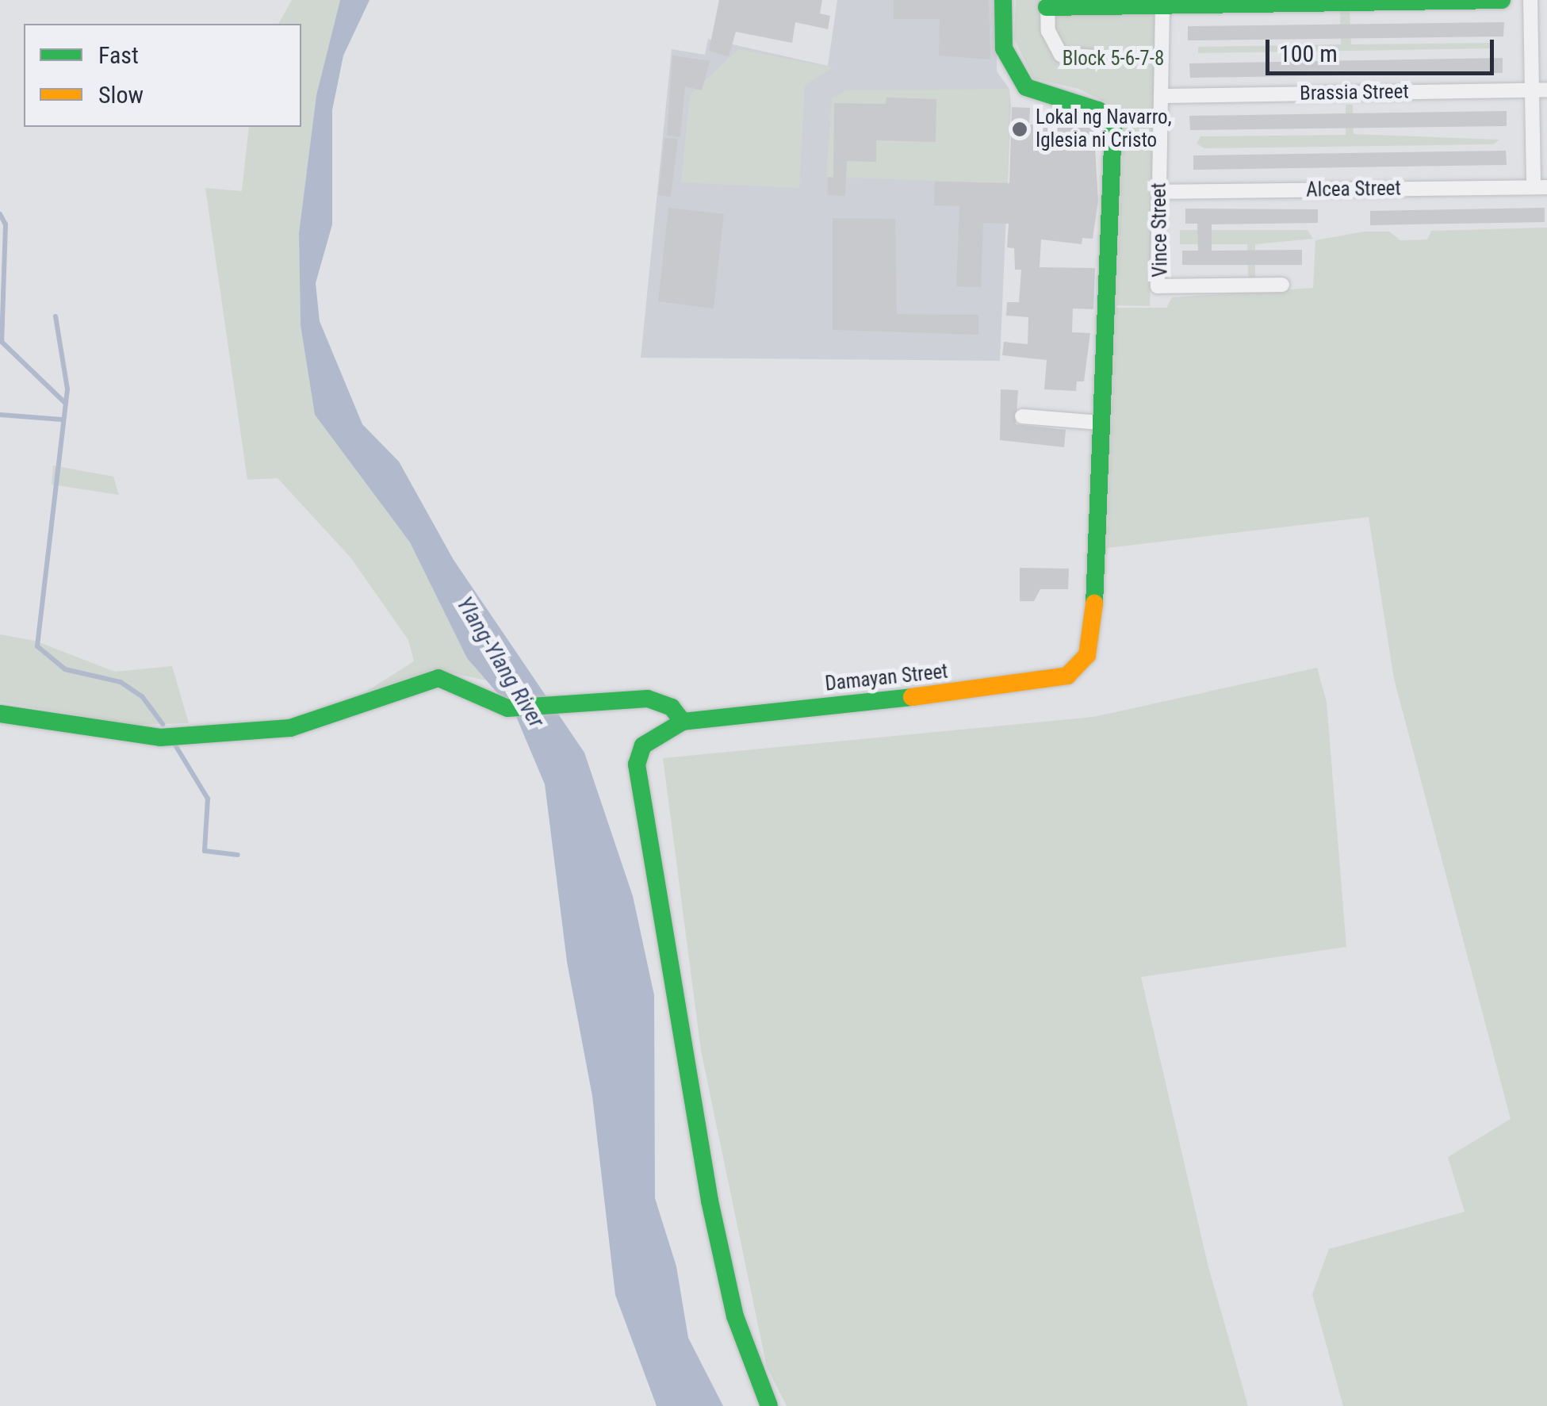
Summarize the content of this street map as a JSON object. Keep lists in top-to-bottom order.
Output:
{
  "streets": {
    "street": [
      "Brassia Street",
      "Alcea Street",
      "Vince Street",
      "Damayan Street"
    ]
  },
  "crossings": [
    ["Brassia Street", "Vince Street"],
    ["Alcea Street", "Vince Street"]
  ],
  "water": ["Ylang-Ylang River"],
  "parks": ["Block 5-6-7-8"],
  "places": ["Lokal ng Navarro, Iglesia ni Cristo"],
  "legend": ["Fast", "Slow"],
  "scale_bar": "100 m"
}
